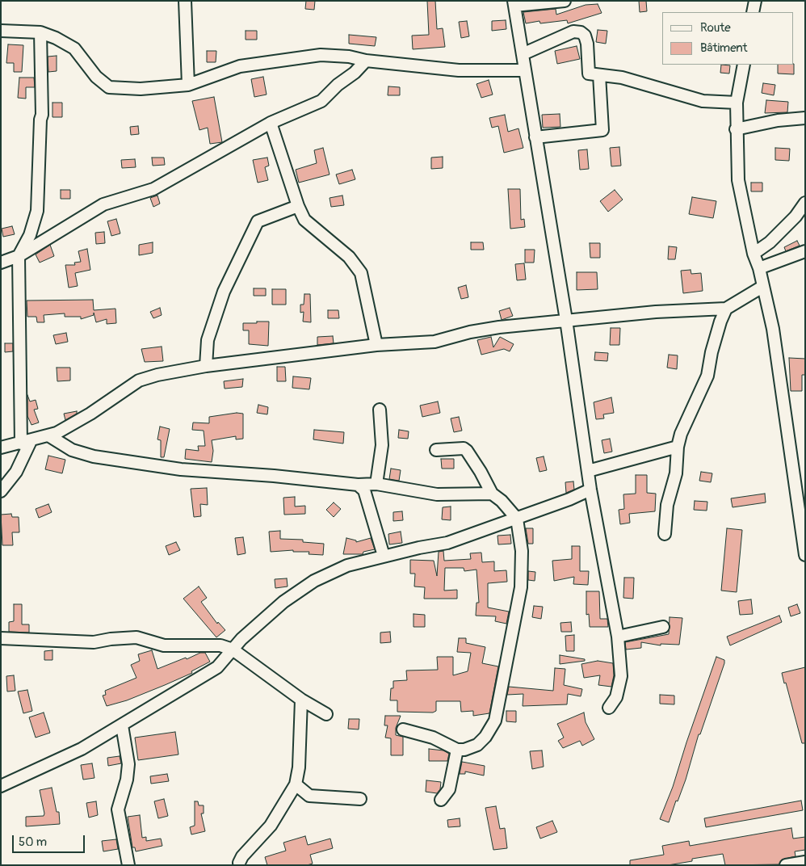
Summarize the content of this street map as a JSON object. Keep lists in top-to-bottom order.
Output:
{
  "legend": ["Route", "Bâtiment"],
  "scale_bar": "50 m"
}
